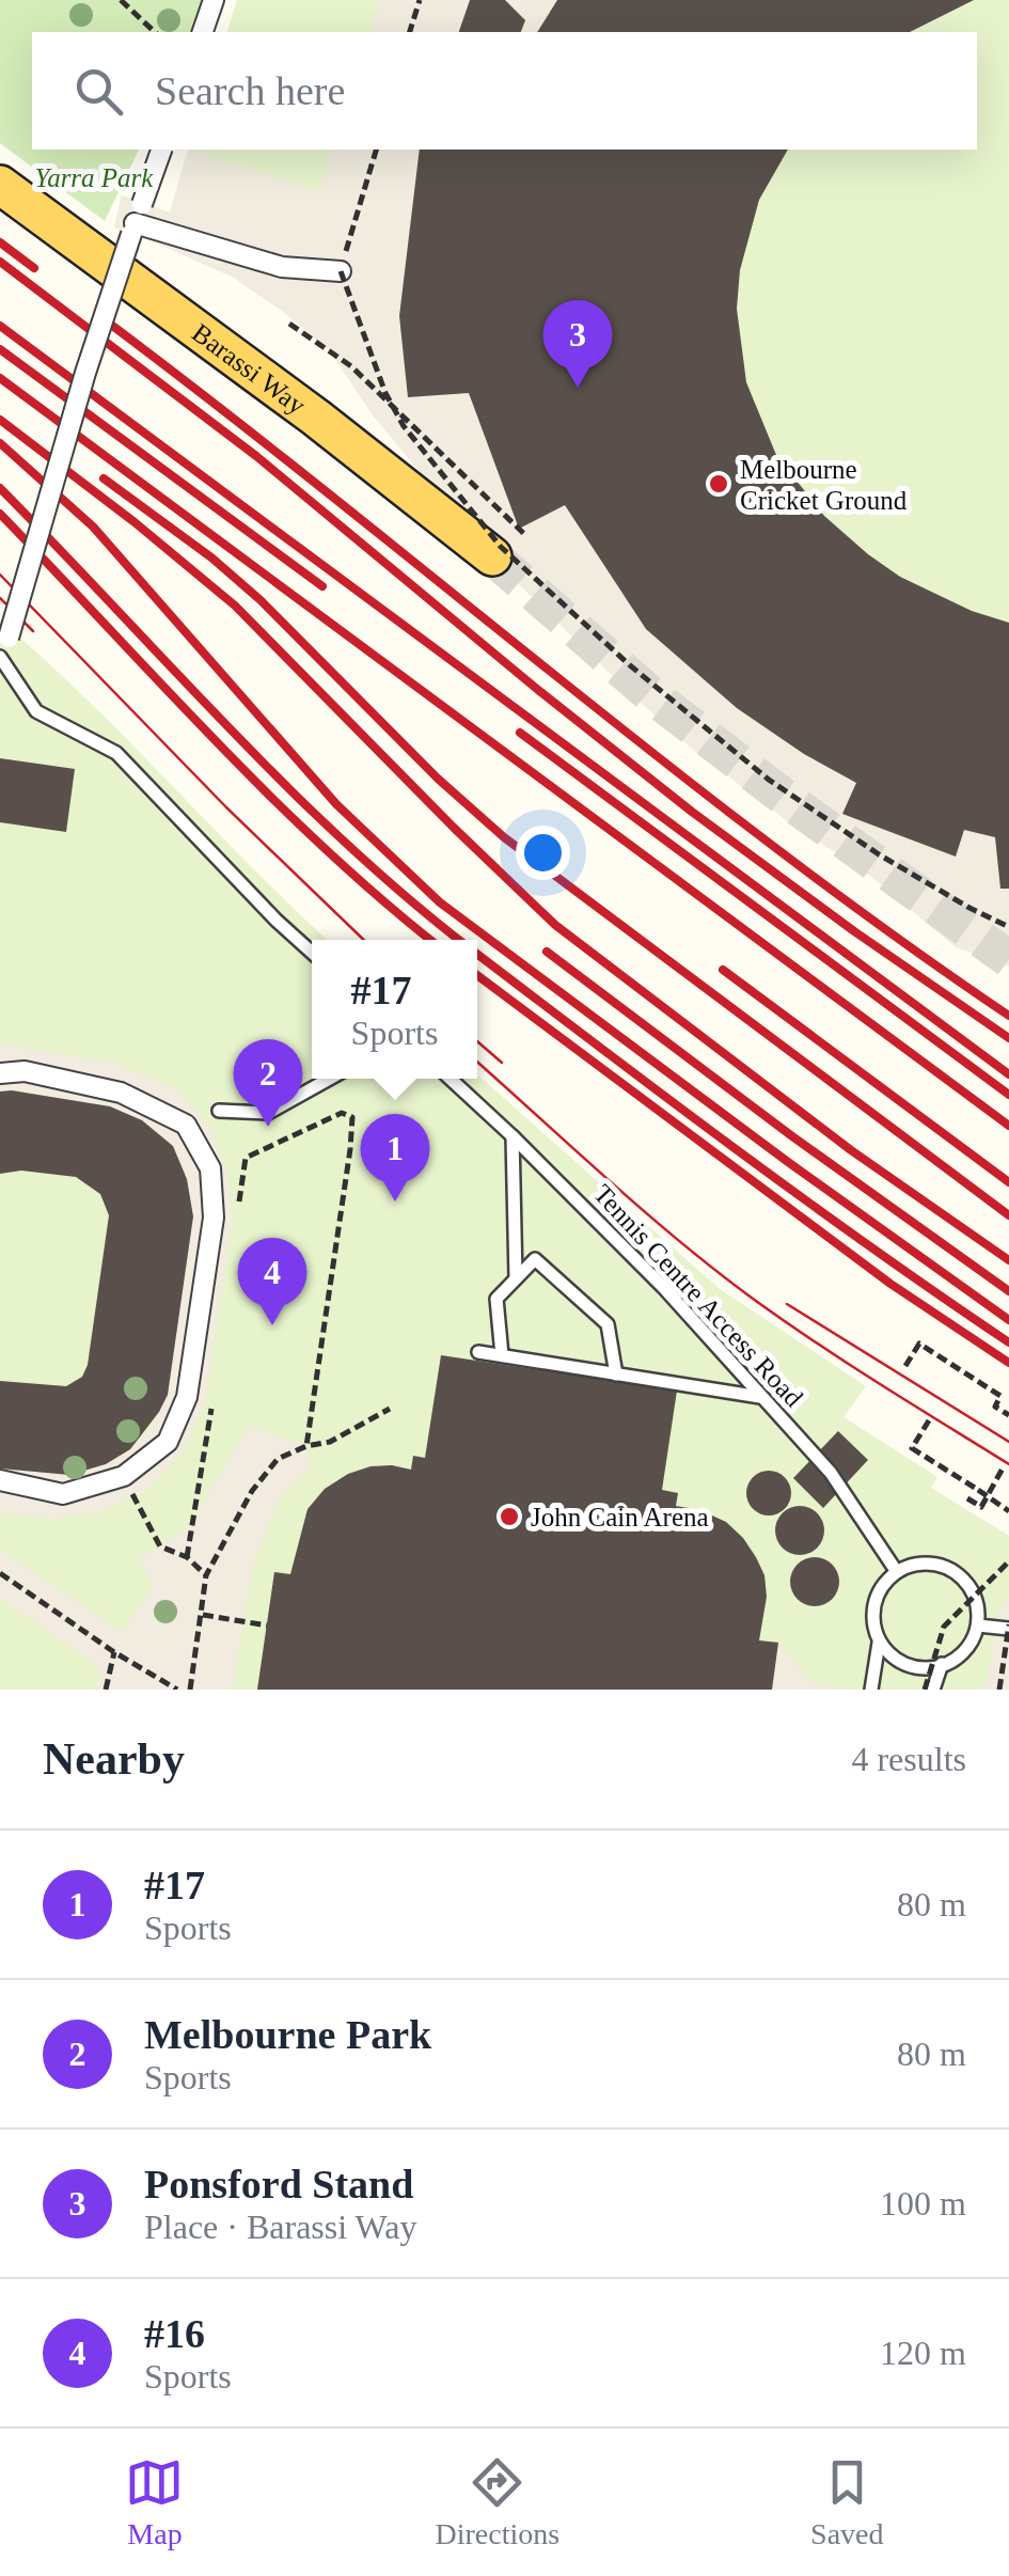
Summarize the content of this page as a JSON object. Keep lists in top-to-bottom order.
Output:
{
  "streets": {
    "main road": ["Barassi Way"],
    "lane": ["Tennis Centre Access Road"]
  },
  "parks": ["Yarra Park"],
  "places": ["Melbourne Cricket Ground", "John Cain Arena"],
  "page": {
    "search": "Search here",
    "pins": [
      "3",
      "2",
      "1",
      "4"
    ],
    "popup": ["#17", "Sports"],
    "heading": ["Nearby", "4 results"],
    "list": [
      {
        "mark": "1",
        "name": "#17",
        "note": "Sports",
        "value": "80 m"
      },
      {
        "mark": "2",
        "name": "Melbourne Park",
        "note": "Sports",
        "value": "80 m"
      },
      {
        "mark": "3",
        "name": "Ponsford Stand",
        "note": "Place · Barassi Way",
        "value": "100 m"
      },
      {
        "mark": "4",
        "name": "#16",
        "note": "Sports",
        "value": "120 m"
      }
    ],
    "nav": ["Map", "Directions", "Saved"]
  }
}
